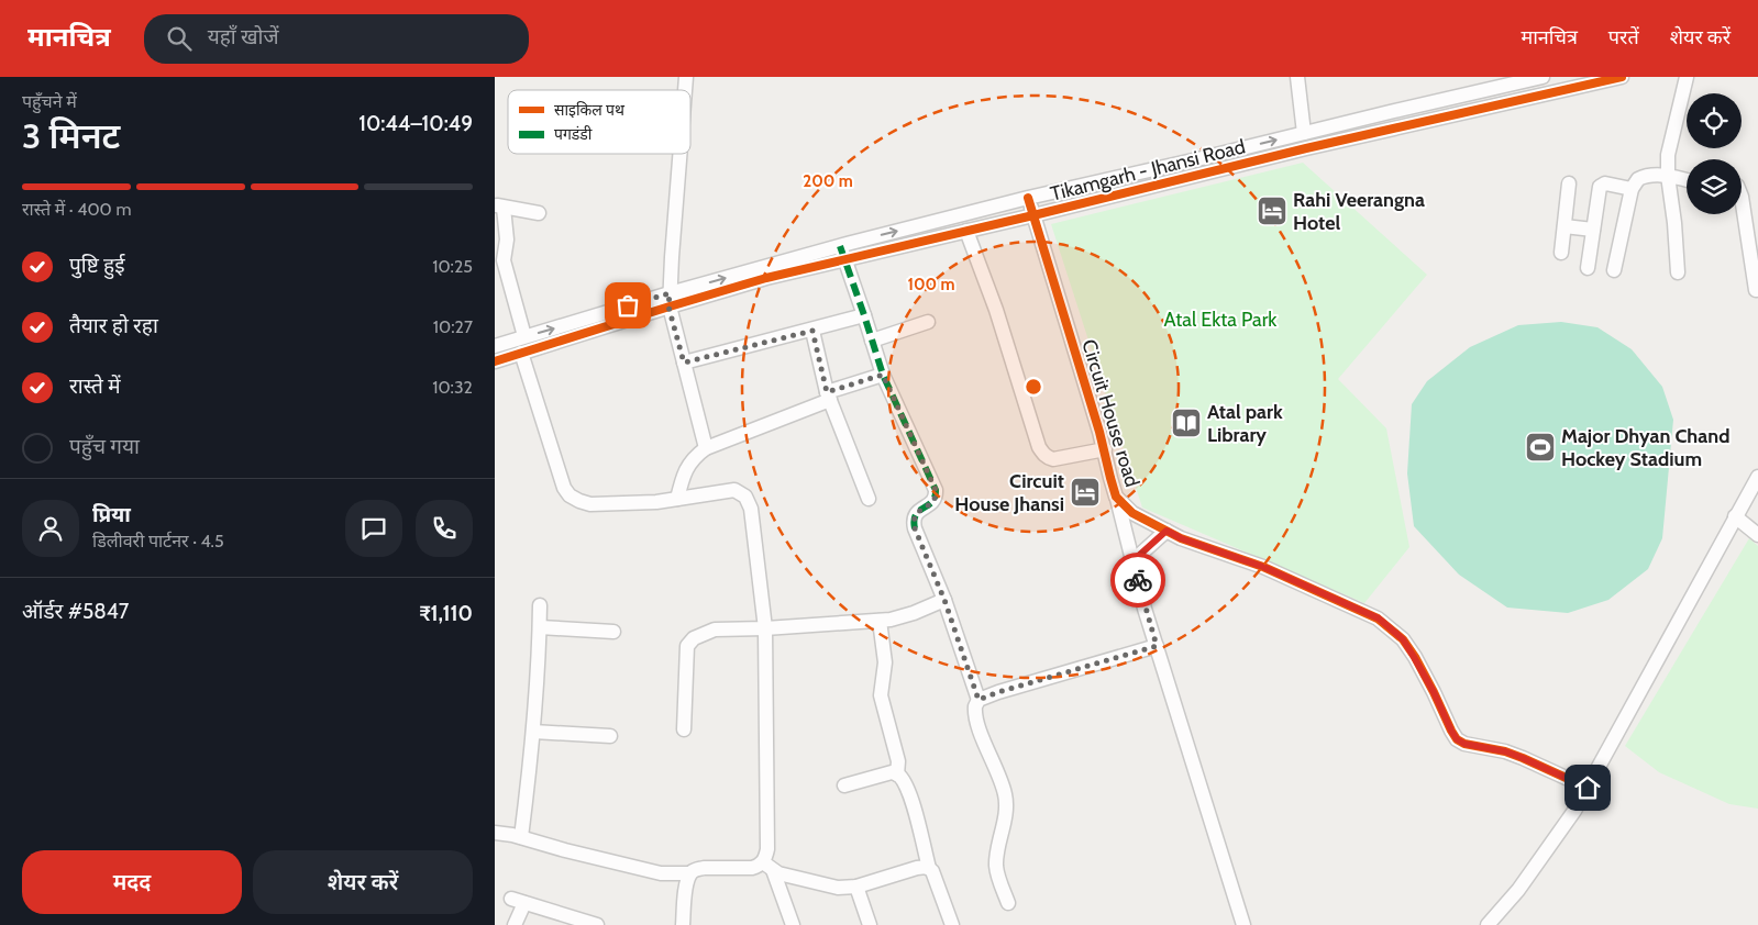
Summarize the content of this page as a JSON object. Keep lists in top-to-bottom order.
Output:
{
  "streets": {
    "street": ["Tikamgarh - Jhansi Road", "Circuit House road"]
  },
  "crossings": [
    ["Tikamgarh - Jhansi Road", "Circuit House road"]
  ],
  "parks": ["Atal Ekta Park"],
  "places": {
    "hotel": ["Rahi Veerangna Hotel", "Circuit House Jhansi"],
    "library": ["Atal park Library"],
    "sports": ["Major Dhyan Chand Hockey Stadium"]
  },
  "legend": ["साइकिल पथ", "पगडंडी"],
  "page": {
    "header": "मानचित्र",
    "search": "यहाँ खोजें",
    "nav": ["मानचित्र", "परतें", "शेयर करें"],
    "heading": ["3 मिनट", "पहुँचने में", "10:44–10:49"],
    "panel": [
      "प्रिया",
      "डिलीवरी पार्टनर · 4.5",
      "ऑर्डर #5847",
      "₹1,110"
    ],
    "bar": "रास्ते में · 400 m",
    "list": [
      ["पुष्टि हुई", "10:25"],
      ["तैयार हो रहा", "10:27"],
      ["रास्ते में", "10:32"],
      "पहुँच गया"
    ],
    "buttons": ["मदद", "शेयर करें"]
  },
  "rings": ["200 m", "100 m"]
}
